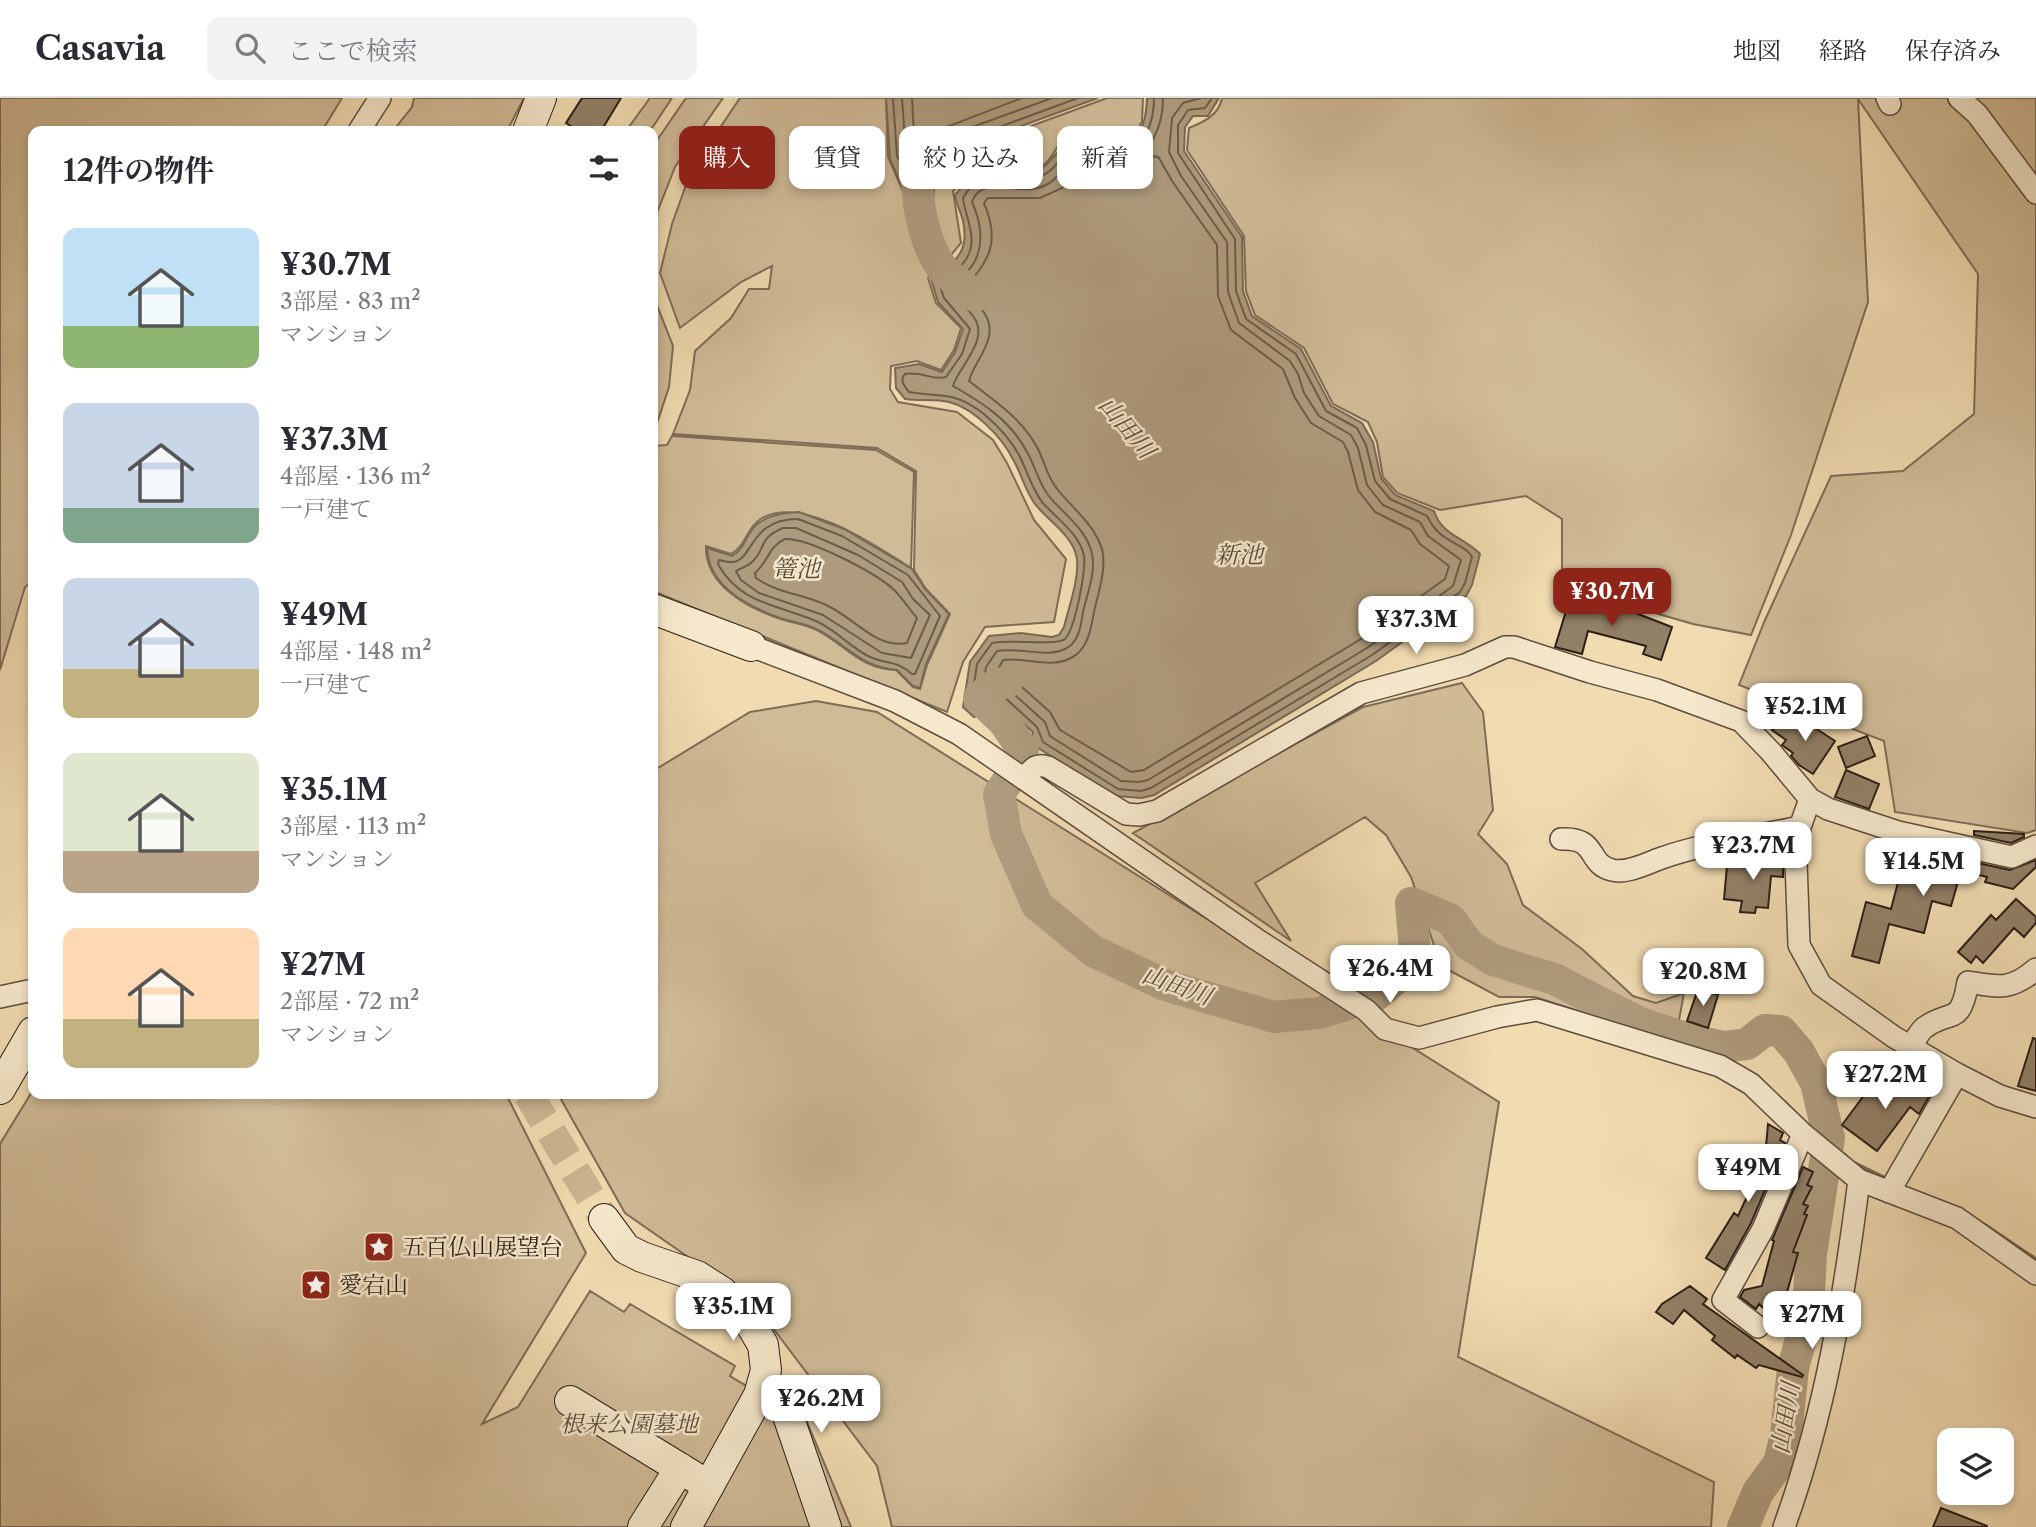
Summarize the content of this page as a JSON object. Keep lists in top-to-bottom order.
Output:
{
  "water": ["山田川", "新池", "篭池"],
  "parks": ["根来公園墓地"],
  "places": {
    "place": ["五百仏山展望台", "愛宕山"]
  },
  "page": {
    "header": "Casavia",
    "search": "ここで検索",
    "nav": ["地図", "経路", "保存済み"],
    "chip": [
      "購入",
      "賃貸",
      "絞り込み",
      "新着"
    ],
    "heading": "12件の物件",
    "list": [
      {
        "name": "¥30.7M",
        "note": "3部屋 · 83 m² · マンション"
      },
      {
        "name": "¥37.3M",
        "note": "4部屋 · 136 m² · 一戸建て"
      },
      {
        "name": "¥49M",
        "note": "4部屋 · 148 m² · 一戸建て"
      },
      {
        "name": "¥35.1M",
        "note": "3部屋 · 113 m² · マンション"
      },
      {
        "name": "¥27M",
        "note": "2部屋 · 72 m² · マンション"
      }
    ],
    "price": [
      "¥30.7M",
      "¥37.3M",
      "¥52.1M",
      "¥23.7M",
      "¥14.5M",
      "¥26.4M",
      "¥20.8M",
      "¥27.2M",
      "¥49M",
      "¥35.1M",
      "¥27M",
      "¥26.2M"
    ]
  }
}
